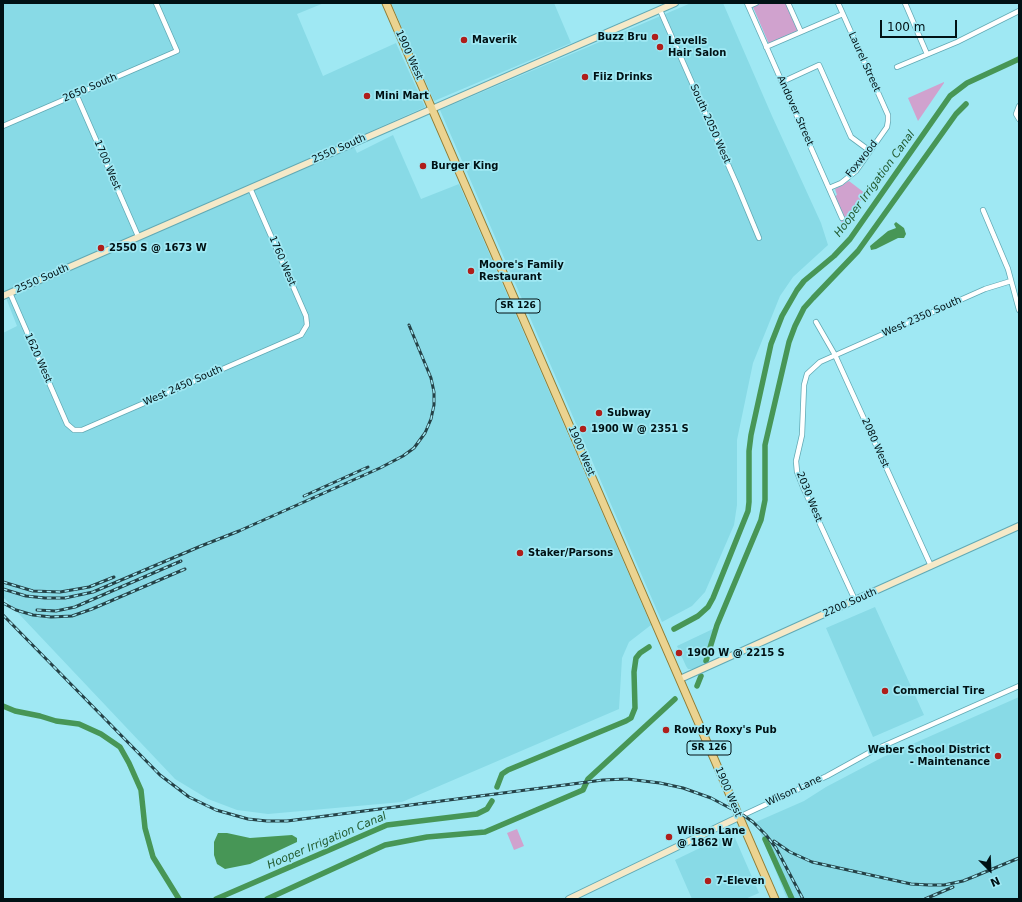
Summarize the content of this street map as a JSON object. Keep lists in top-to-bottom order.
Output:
{
  "streets": {
    "main road": [
      "1900 West",
      "2550 South",
      "SR 126",
      "2200 South",
      "Wilson Lane"
    ],
    "street": [
      "Laurel Street",
      "2650 South",
      "Andover Street",
      "South 2050 West",
      "Foxwood",
      "1700 West",
      "1760 West",
      "West 2350 South",
      "1620 West",
      "West 2450 South",
      "2080 West",
      "2030 West"
    ]
  },
  "crossings": [
    ["1900 West", "2550 South"],
    ["1900 West", "2200 South"],
    ["1900 West", "Wilson Lane"],
    ["Laurel Street", "Foxwood"],
    ["2650 South", "1700 West"],
    ["Andover Street", "Foxwood"],
    ["South 2050 West", "2550 South"],
    ["2550 South", "1700 West"],
    ["2550 South", "1760 West"],
    ["2550 South", "1620 West"],
    ["1760 West", "West 2450 South"],
    ["West 2350 South", "2080 West"],
    ["West 2350 South", "2030 West"],
    ["1620 West", "West 2450 South"],
    ["2080 West", "2030 West"],
    ["2080 West", "2200 South"],
    ["2030 West", "2200 South"]
  ],
  "water": ["Hooper Irrigation Canal"],
  "places": [
    "Buzz Bru",
    "Maverik",
    "Levells Hair Salon",
    "Fiiz Drinks",
    "Mini Mart",
    "Burger King",
    "2550 S @ 1673 W",
    "Moore's Family Restaurant",
    "Subway",
    "1900 W @ 2351 S",
    "Staker/Parsons",
    "1900 W @ 2215 S",
    "Commercial Tire",
    "Rowdy Roxy's Pub",
    "Weber School District - Maintenance",
    "Wilson Lane @ 1862 W",
    "7-Eleven"
  ],
  "scale_bar": "100 m",
  "north": "bottom right"
}
